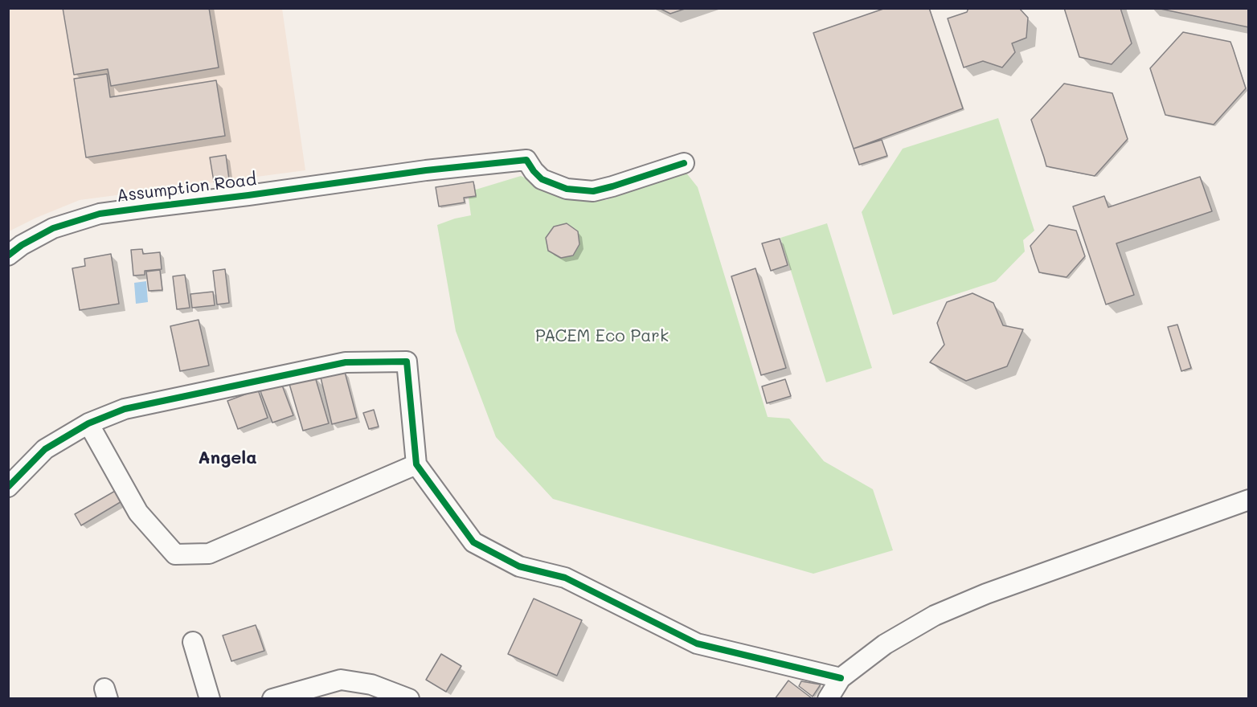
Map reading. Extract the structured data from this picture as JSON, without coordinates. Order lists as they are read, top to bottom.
{
  "streets": {
    "street": ["Assumption Road"]
  },
  "districts": ["Angela"],
  "parks": ["PACEM Eco Park"]
}
